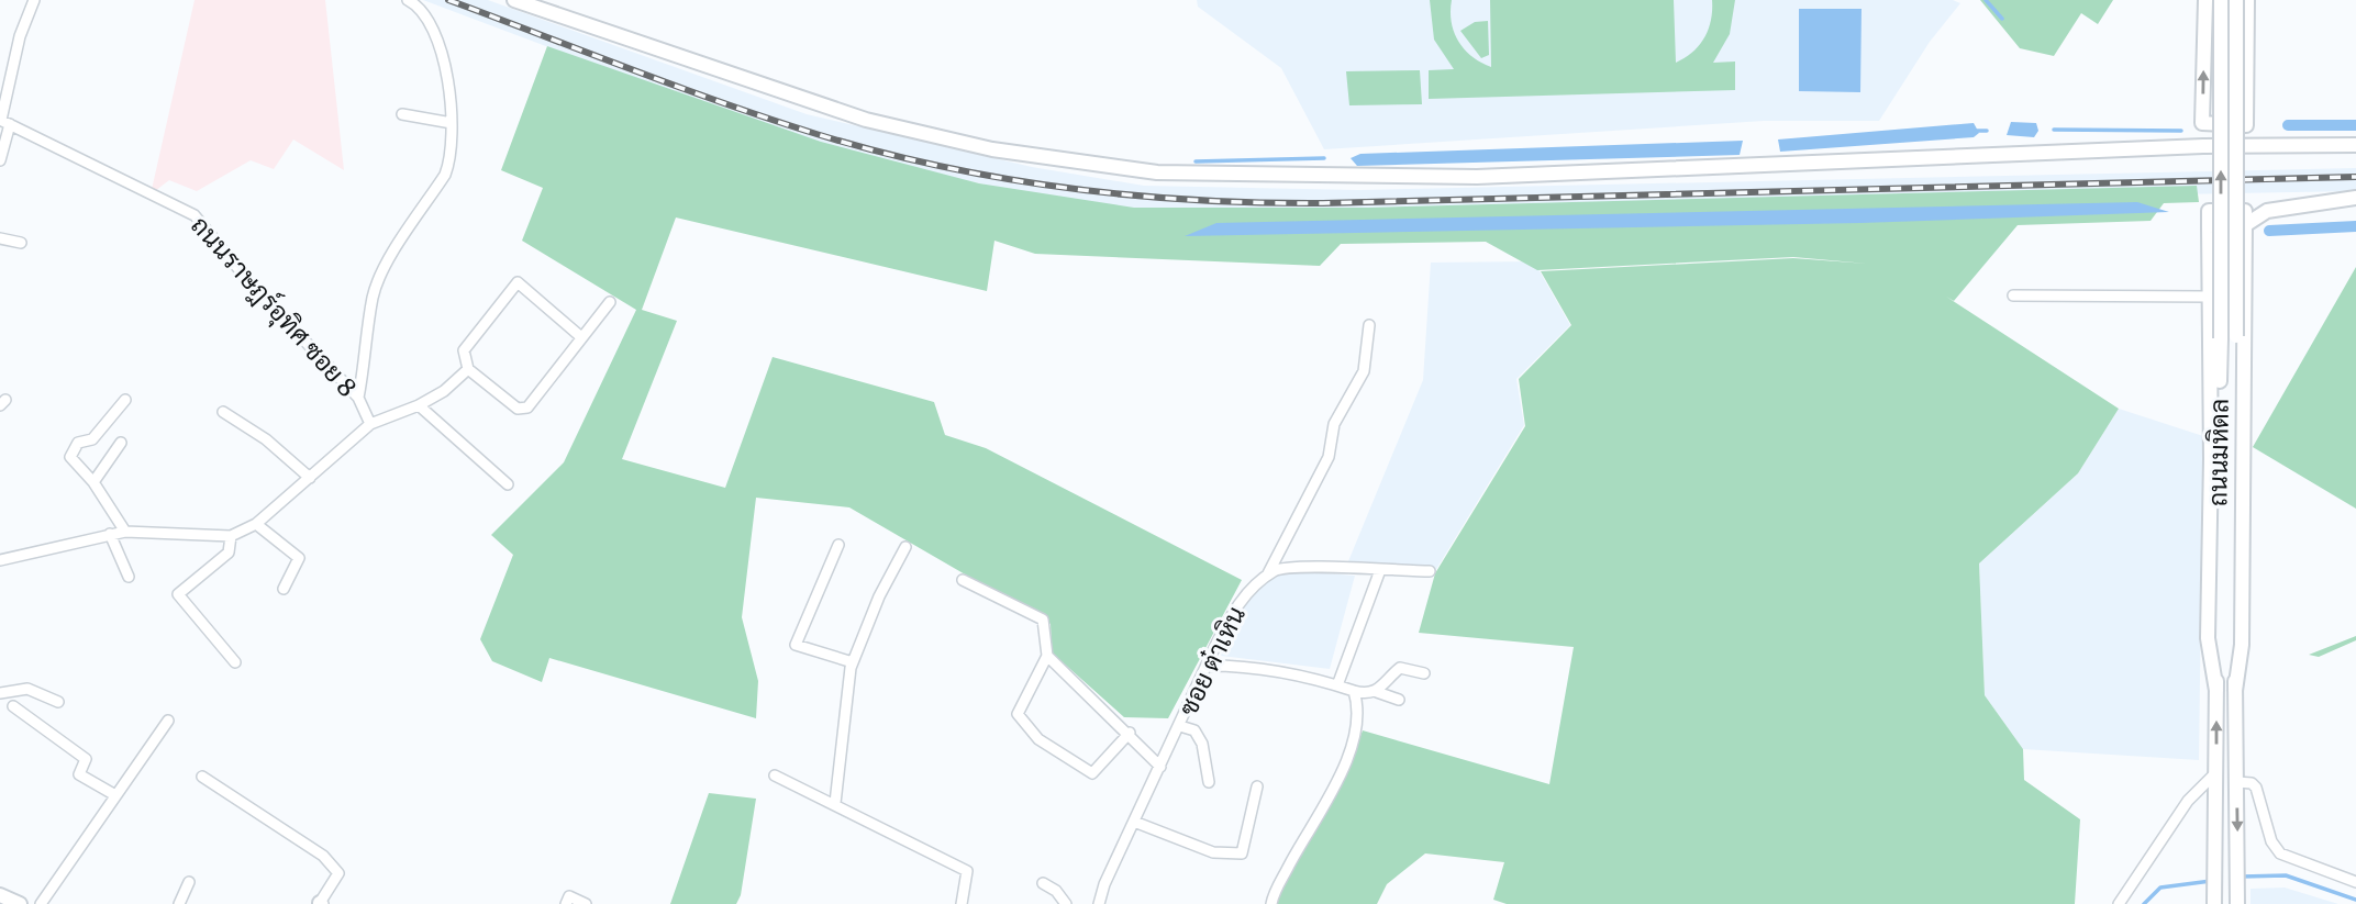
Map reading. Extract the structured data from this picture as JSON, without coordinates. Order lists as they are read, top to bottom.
{
  "streets": {
    "main road": ["ถนนมหิดล"],
    "street": ["ถนนราษฎร์อุทิศ ซอย 8", "ซอย ต๋าเหิน"]
  }
}
